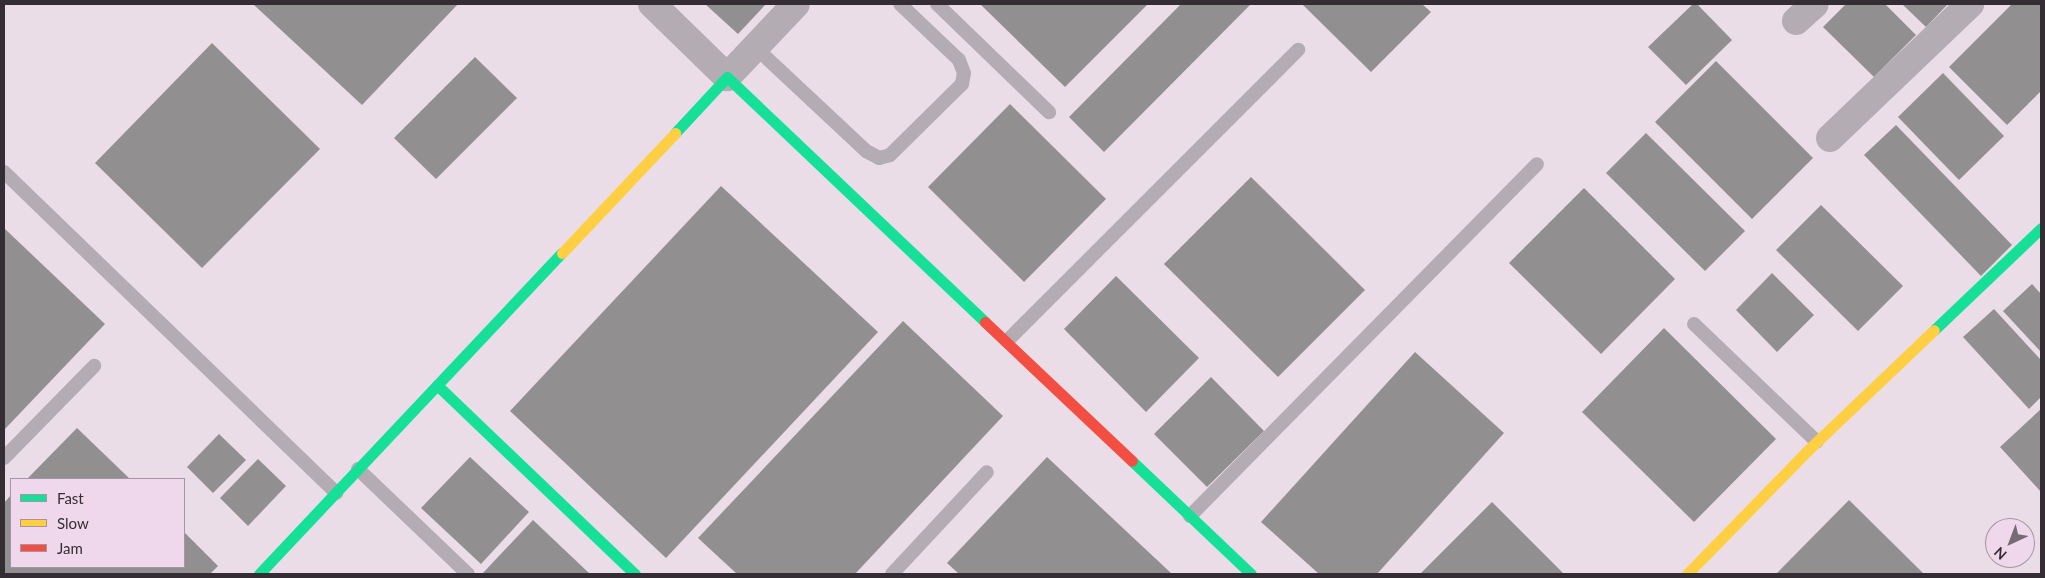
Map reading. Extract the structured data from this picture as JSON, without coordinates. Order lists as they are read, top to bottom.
{
  "legend": ["Fast", "Slow", "Jam"],
  "north": "bottom left"
}
